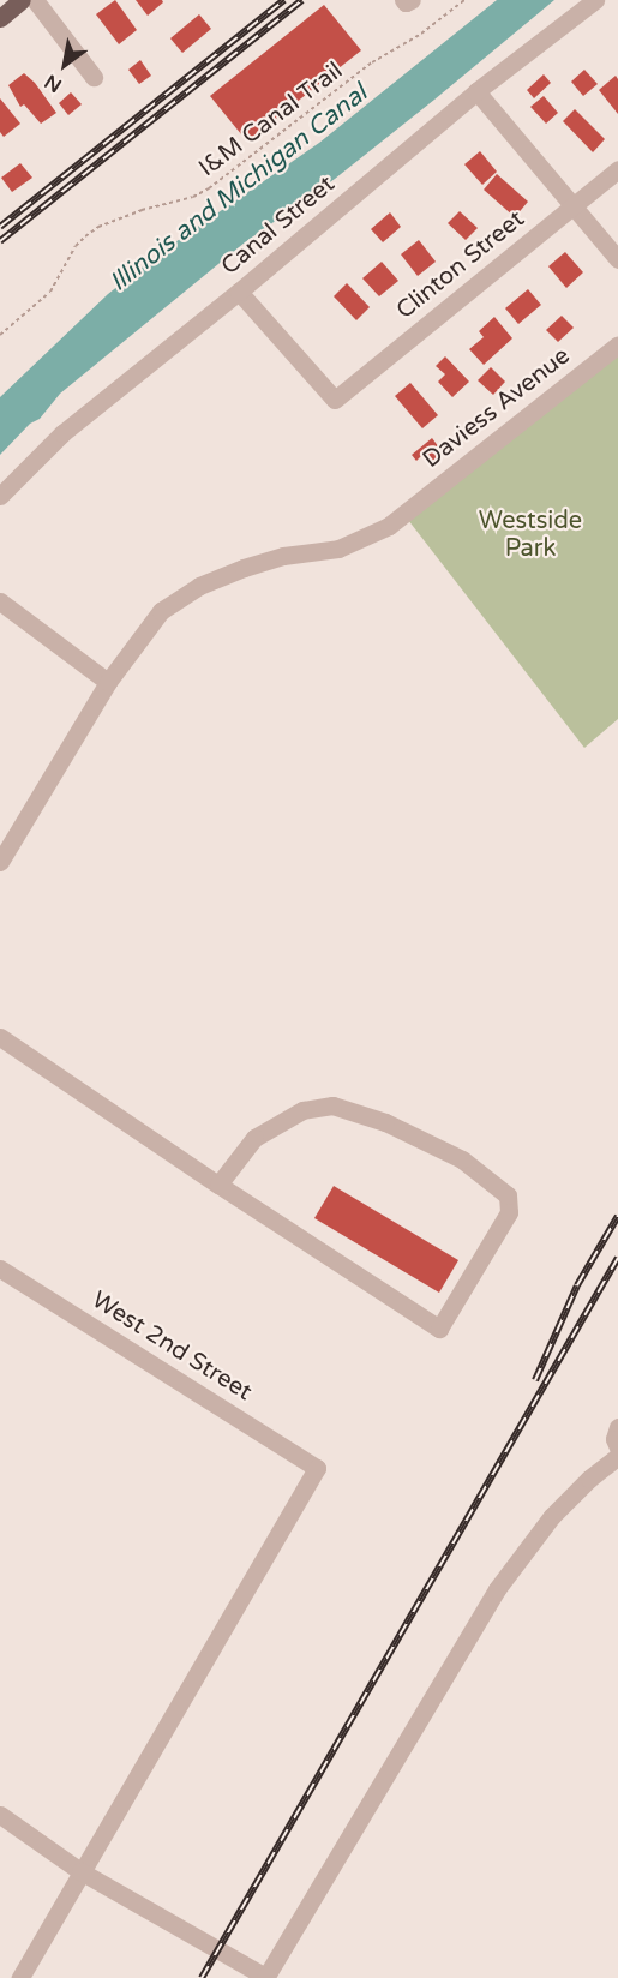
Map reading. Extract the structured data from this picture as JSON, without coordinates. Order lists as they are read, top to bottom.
{
  "streets": {
    "street": [
      "Canal Street",
      "Clinton Street",
      "Daviess Avenue",
      "West 2nd Street"
    ],
    "path": ["I&M Canal Trail"]
  },
  "crossings": [
    ["Canal Street", "Clinton Street"]
  ],
  "water": ["Illinois and Michigan Canal"],
  "parks": ["Westside Park"],
  "north": "bottom left"
}
